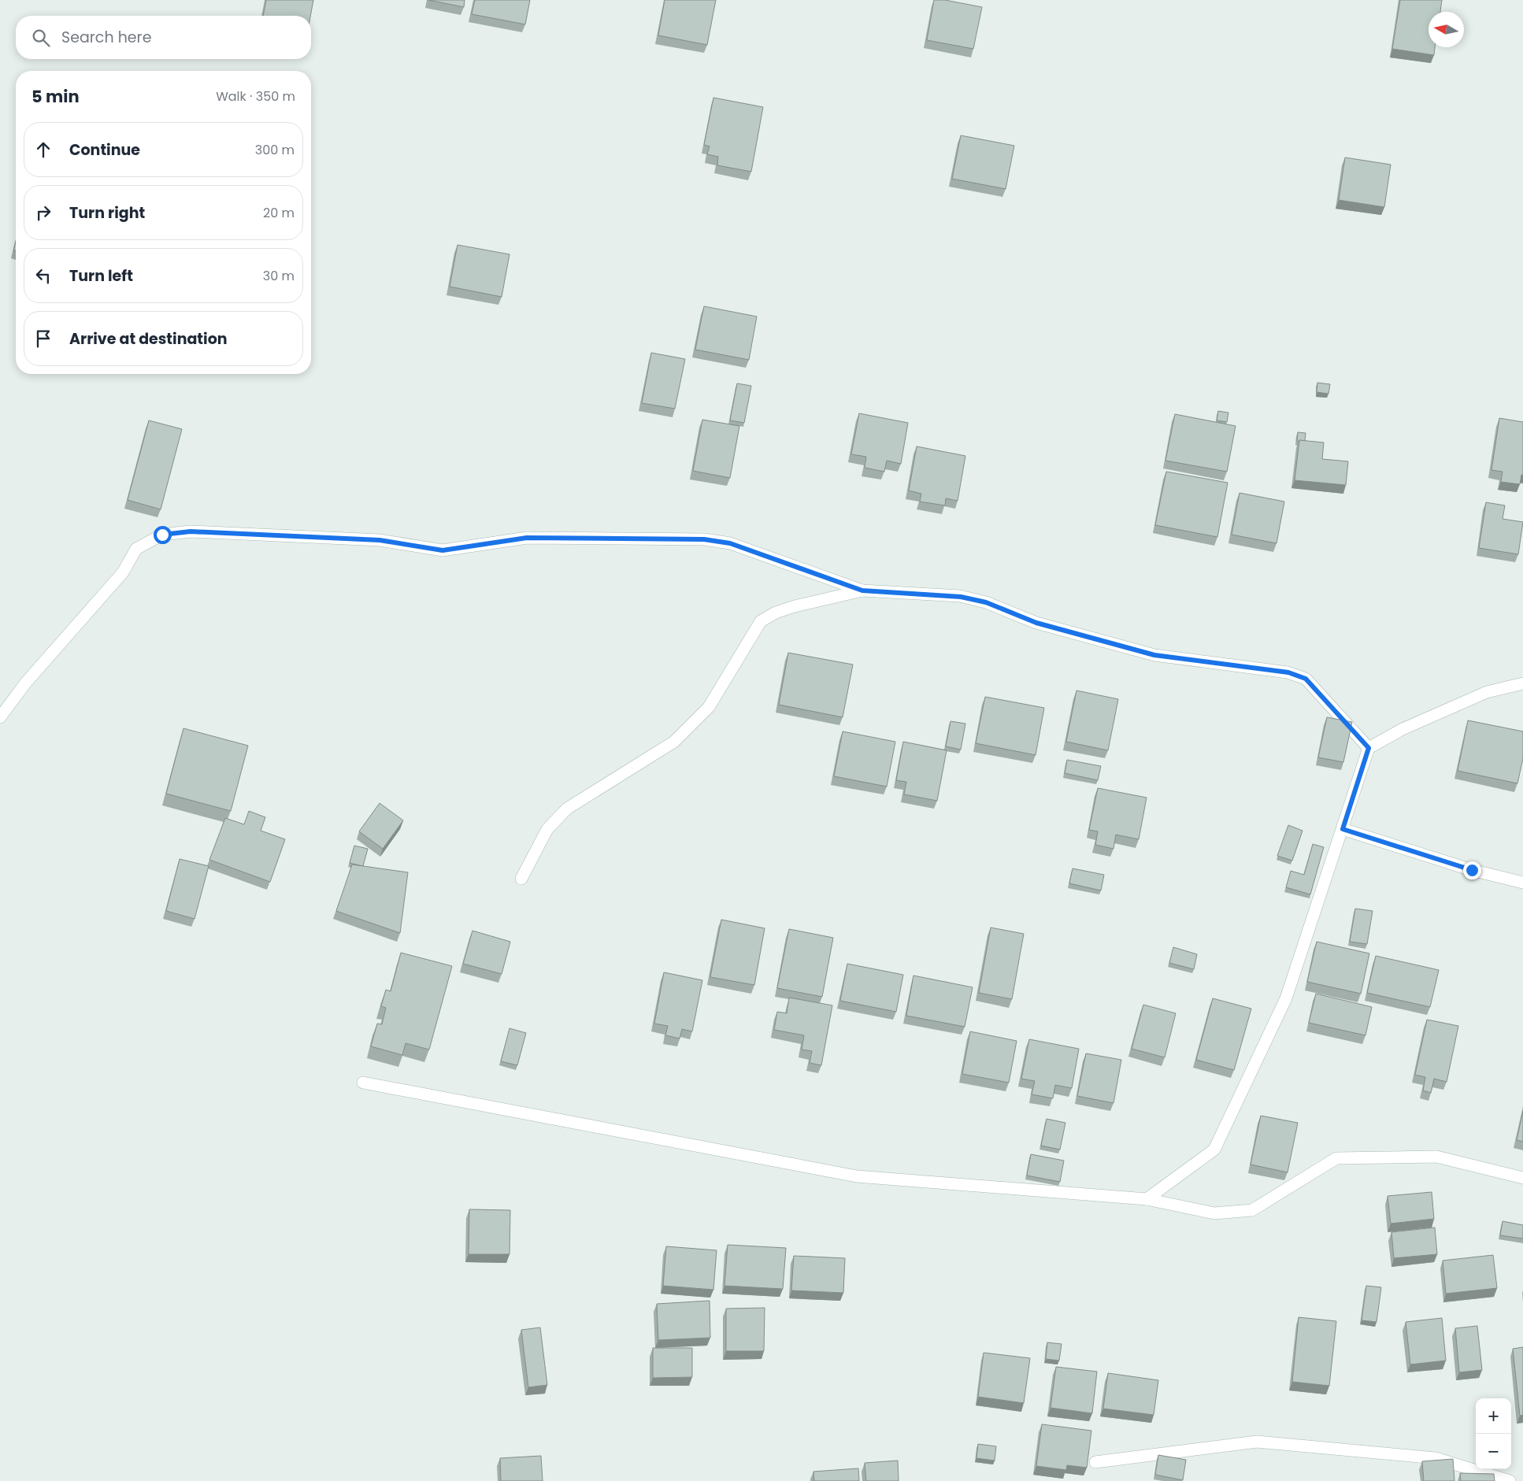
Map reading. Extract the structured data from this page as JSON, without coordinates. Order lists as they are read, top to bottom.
{
  "north": "left",
  "page": {
    "search": "Search here",
    "heading": ["5 min", "Walk · 350 m"],
    "list": [
      ["Continue", "300 m"],
      ["Turn right", "20 m"],
      ["Turn left", "30 m"],
      "Arrive at destination"
    ],
    "map_buttons": ["+", "−"]
  }
}
